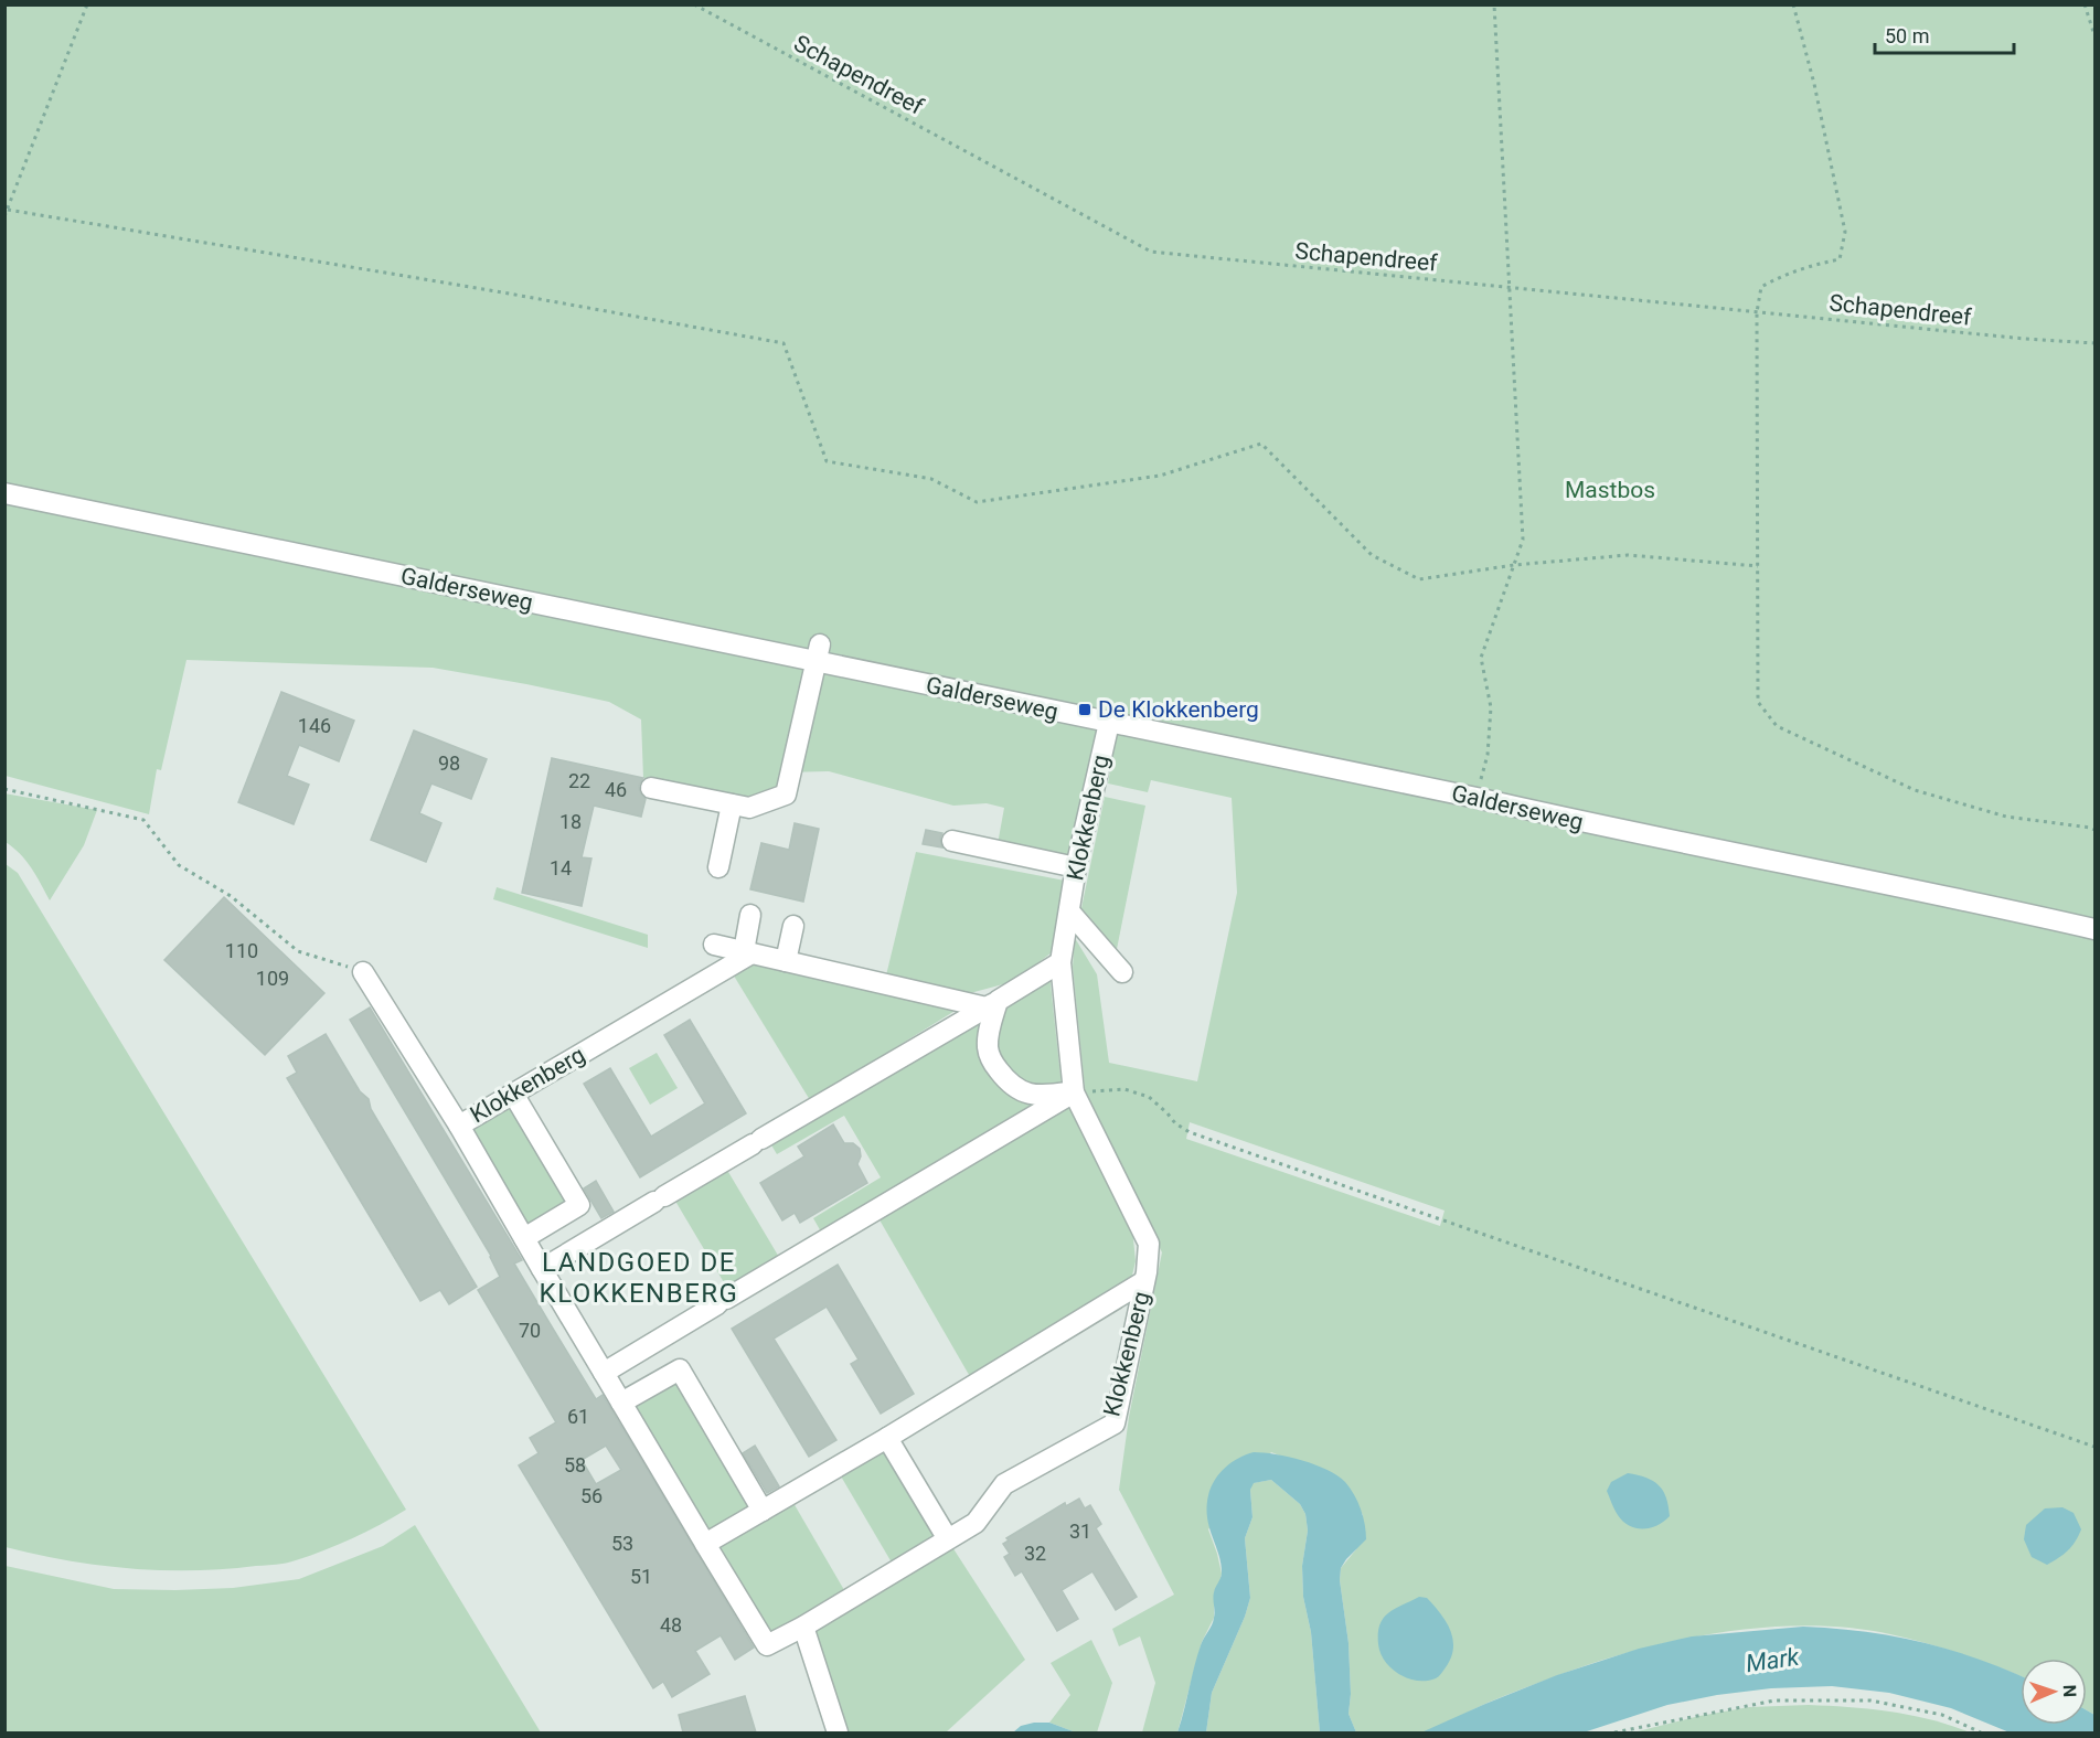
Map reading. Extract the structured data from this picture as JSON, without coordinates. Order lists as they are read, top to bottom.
{
  "streets": {
    "street": ["Galderseweg", "Klokkenberg"],
    "path": ["Schapendreef"]
  },
  "crossings": [
    ["Galderseweg", "Klokkenberg"]
  ],
  "districts": ["LANDGOED DE KLOKKENBERG"],
  "water": ["Mark"],
  "parks": ["Mastbos"],
  "places": {
    "transit": ["De Klokkenberg"]
  },
  "house_numbers": [
    "146",
    "98",
    "22",
    "46",
    "18",
    "14",
    "110",
    "109",
    "70",
    "61",
    "58",
    "56",
    "31",
    "53",
    "32",
    "51",
    "48"
  ],
  "scale_bar": "50 m",
  "north": "right"
}
